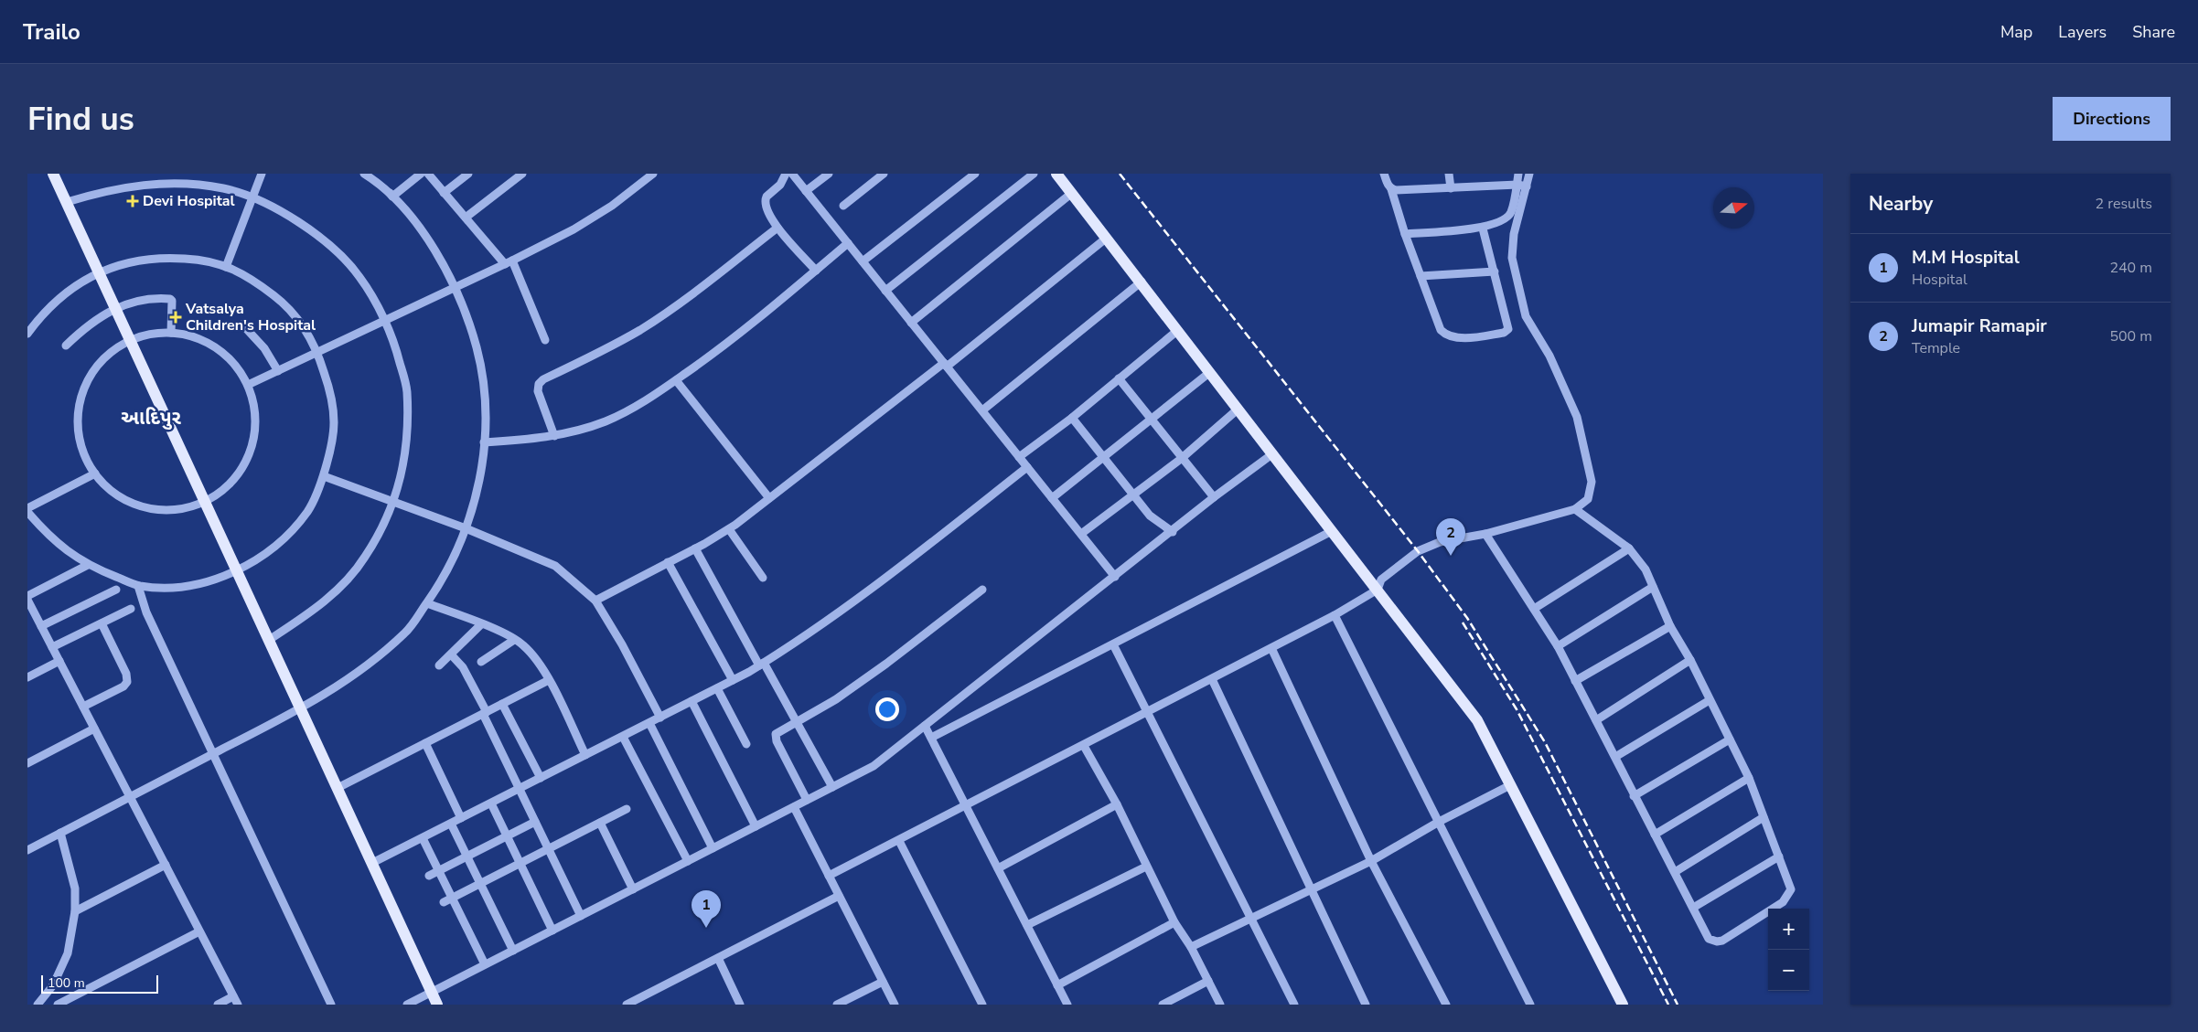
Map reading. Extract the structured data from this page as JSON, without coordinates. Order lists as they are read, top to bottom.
{
  "districts": ["આદિપુર"],
  "places": {
    "health": ["Devi Hospital", "Vatsalya Children's Hospital"]
  },
  "scale_bar": "100 m",
  "north": "right",
  "page": {
    "header": "Trailo",
    "nav": ["Map", "Layers", "Share"],
    "buttons": "Directions",
    "title": "Find us",
    "heading": ["Nearby", "2 results"],
    "list": [
      {
        "mark": "1",
        "name": "M.M Hospital",
        "note": "Hospital",
        "value": "240 m"
      },
      {
        "mark": "2",
        "name": "Jumapir Ramapir",
        "note": "Temple",
        "value": "500 m"
      }
    ],
    "pins": ["2", "1"],
    "map_buttons": ["+", "−"],
    "scale": "100 m"
  }
}
